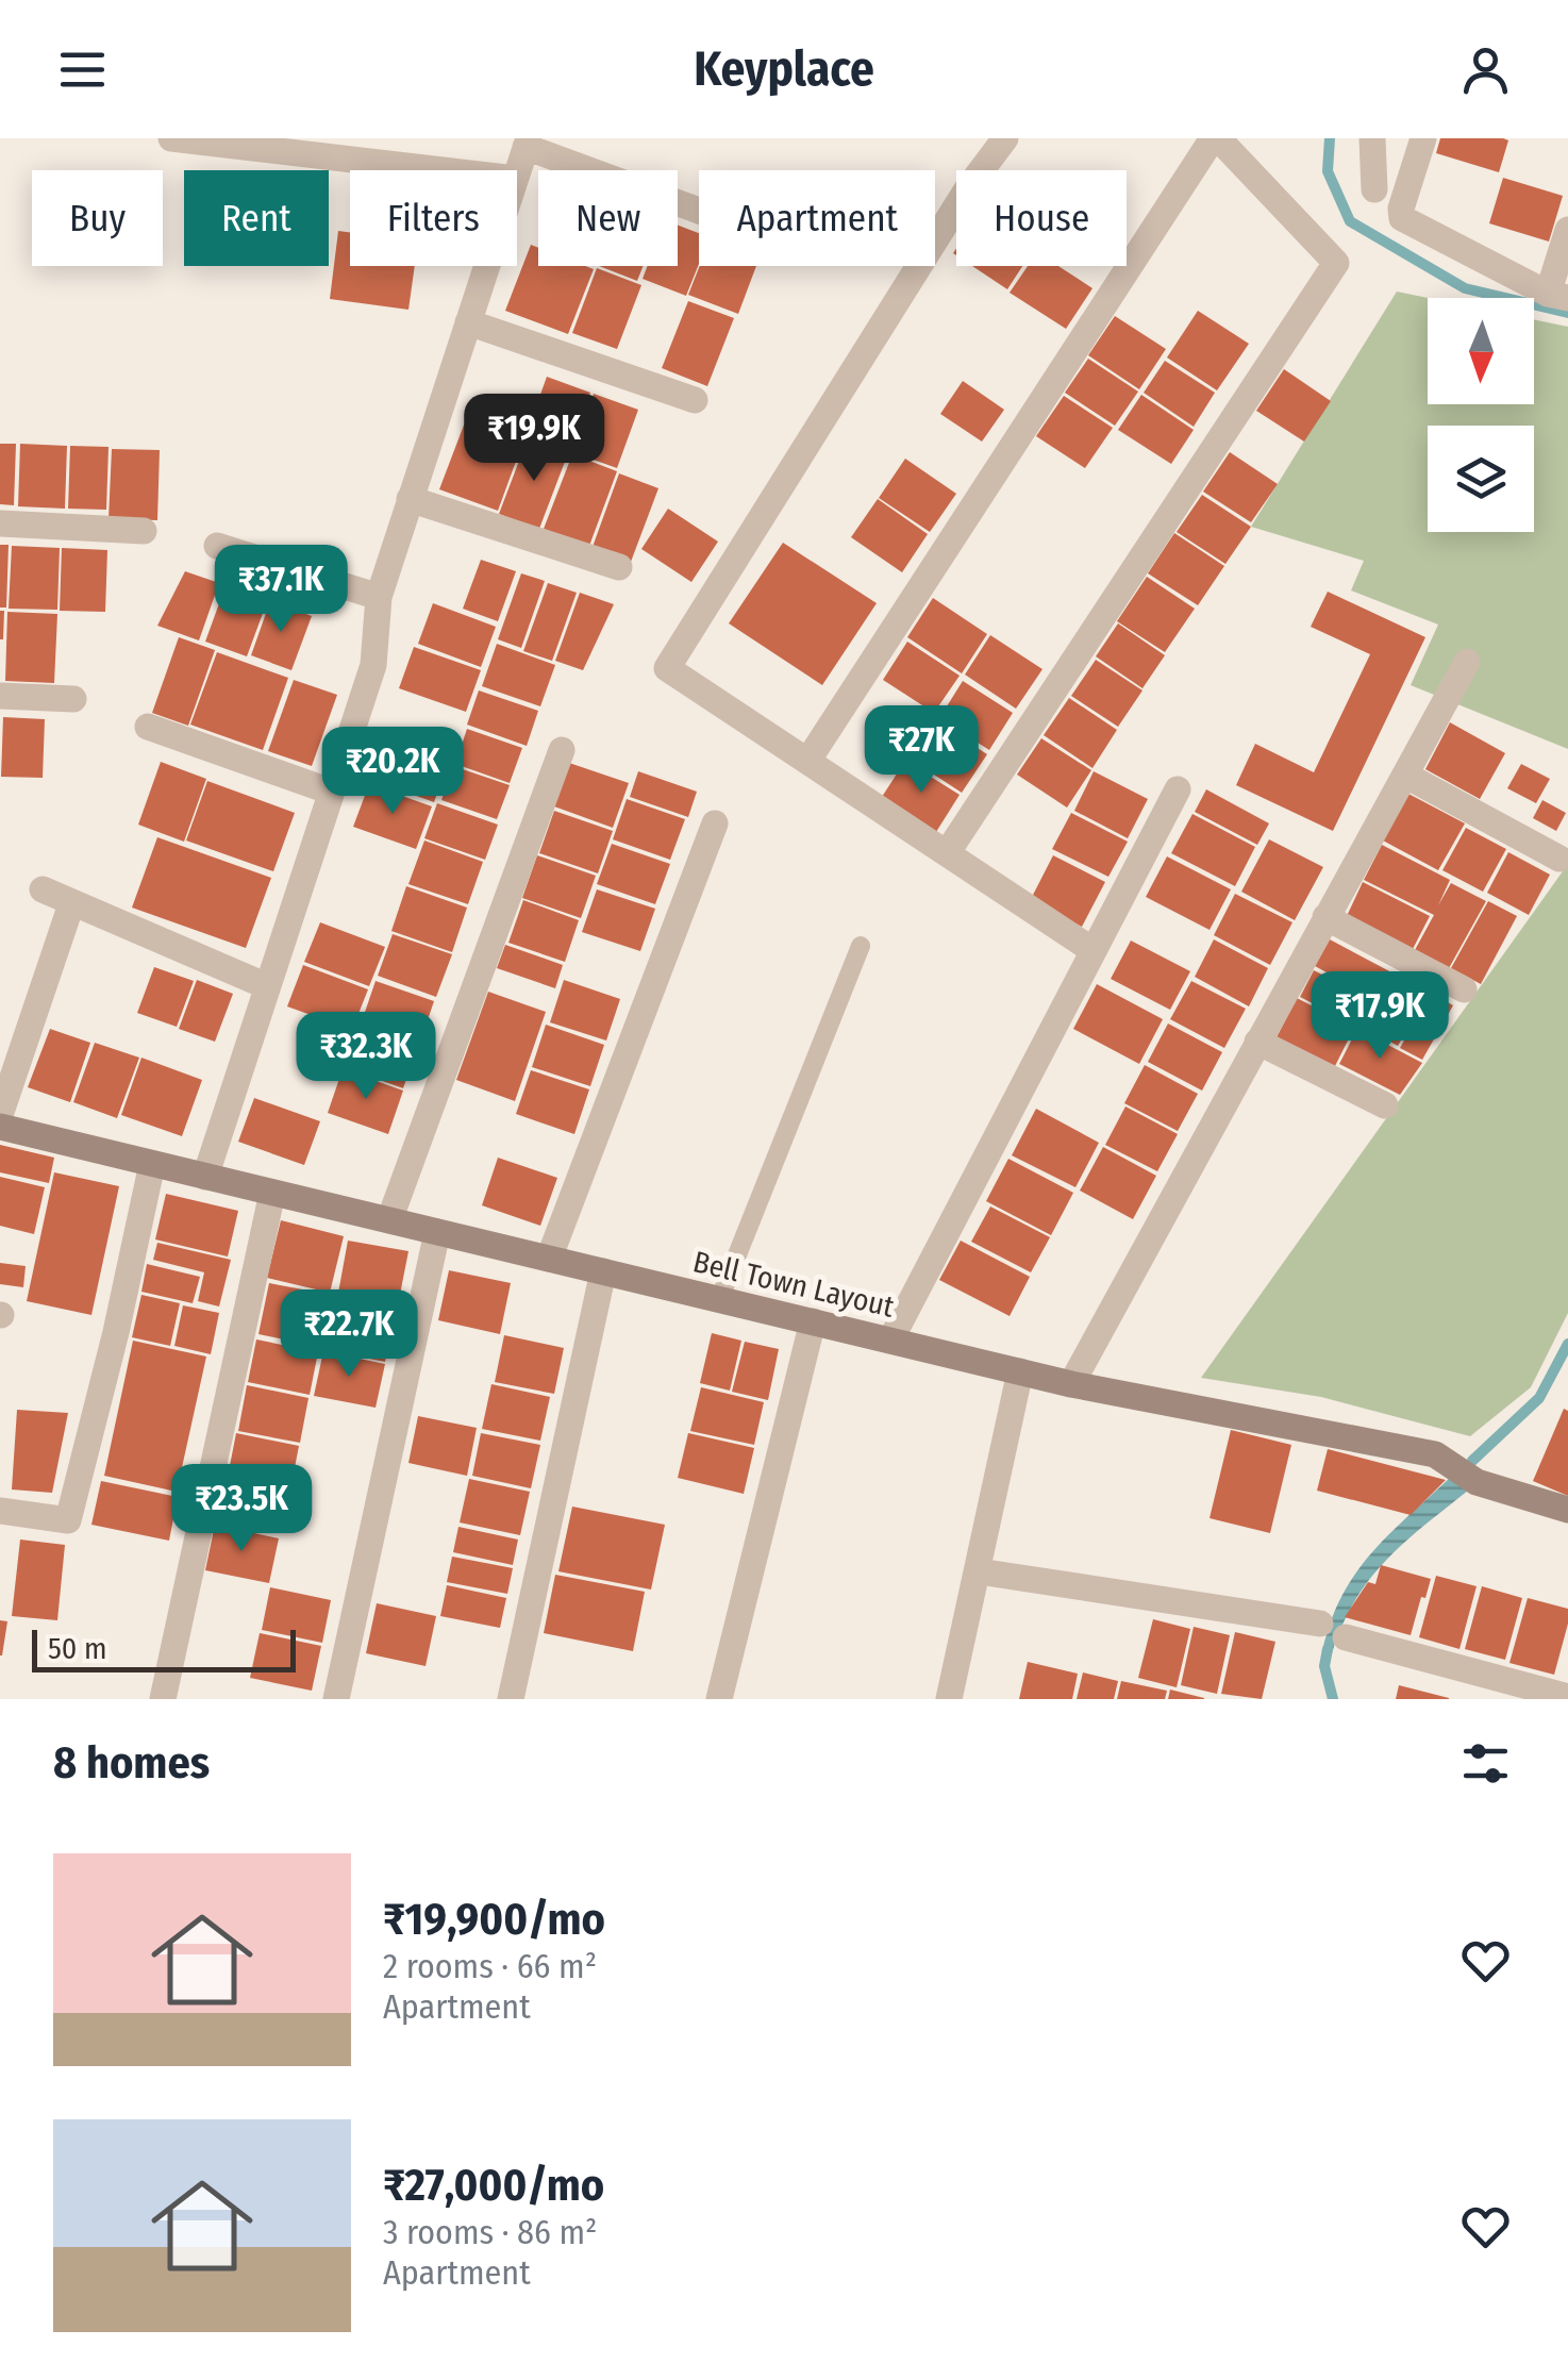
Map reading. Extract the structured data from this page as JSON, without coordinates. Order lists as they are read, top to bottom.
{
  "streets": {
    "street": ["Bell Town Layout"]
  },
  "scale_bar": "50 m",
  "north": "bottom",
  "page": {
    "header": "Keyplace",
    "chip": [
      "Buy",
      "Rent",
      "Filters",
      "New",
      "Apartment",
      "House"
    ],
    "price": [
      "₹19.9K",
      "₹37.1K",
      "₹27K",
      "₹20.2K",
      "₹17.9K",
      "₹32.3K",
      "₹22.7K",
      "₹23.5K"
    ],
    "scale": "50 m",
    "heading": "8 homes",
    "list": [
      {
        "name": "₹19,900/mo",
        "note": "2 rooms · 66 m² · Apartment"
      },
      {
        "name": "₹27,000/mo",
        "note": "3 rooms · 86 m² · Apartment"
      }
    ]
  }
}
